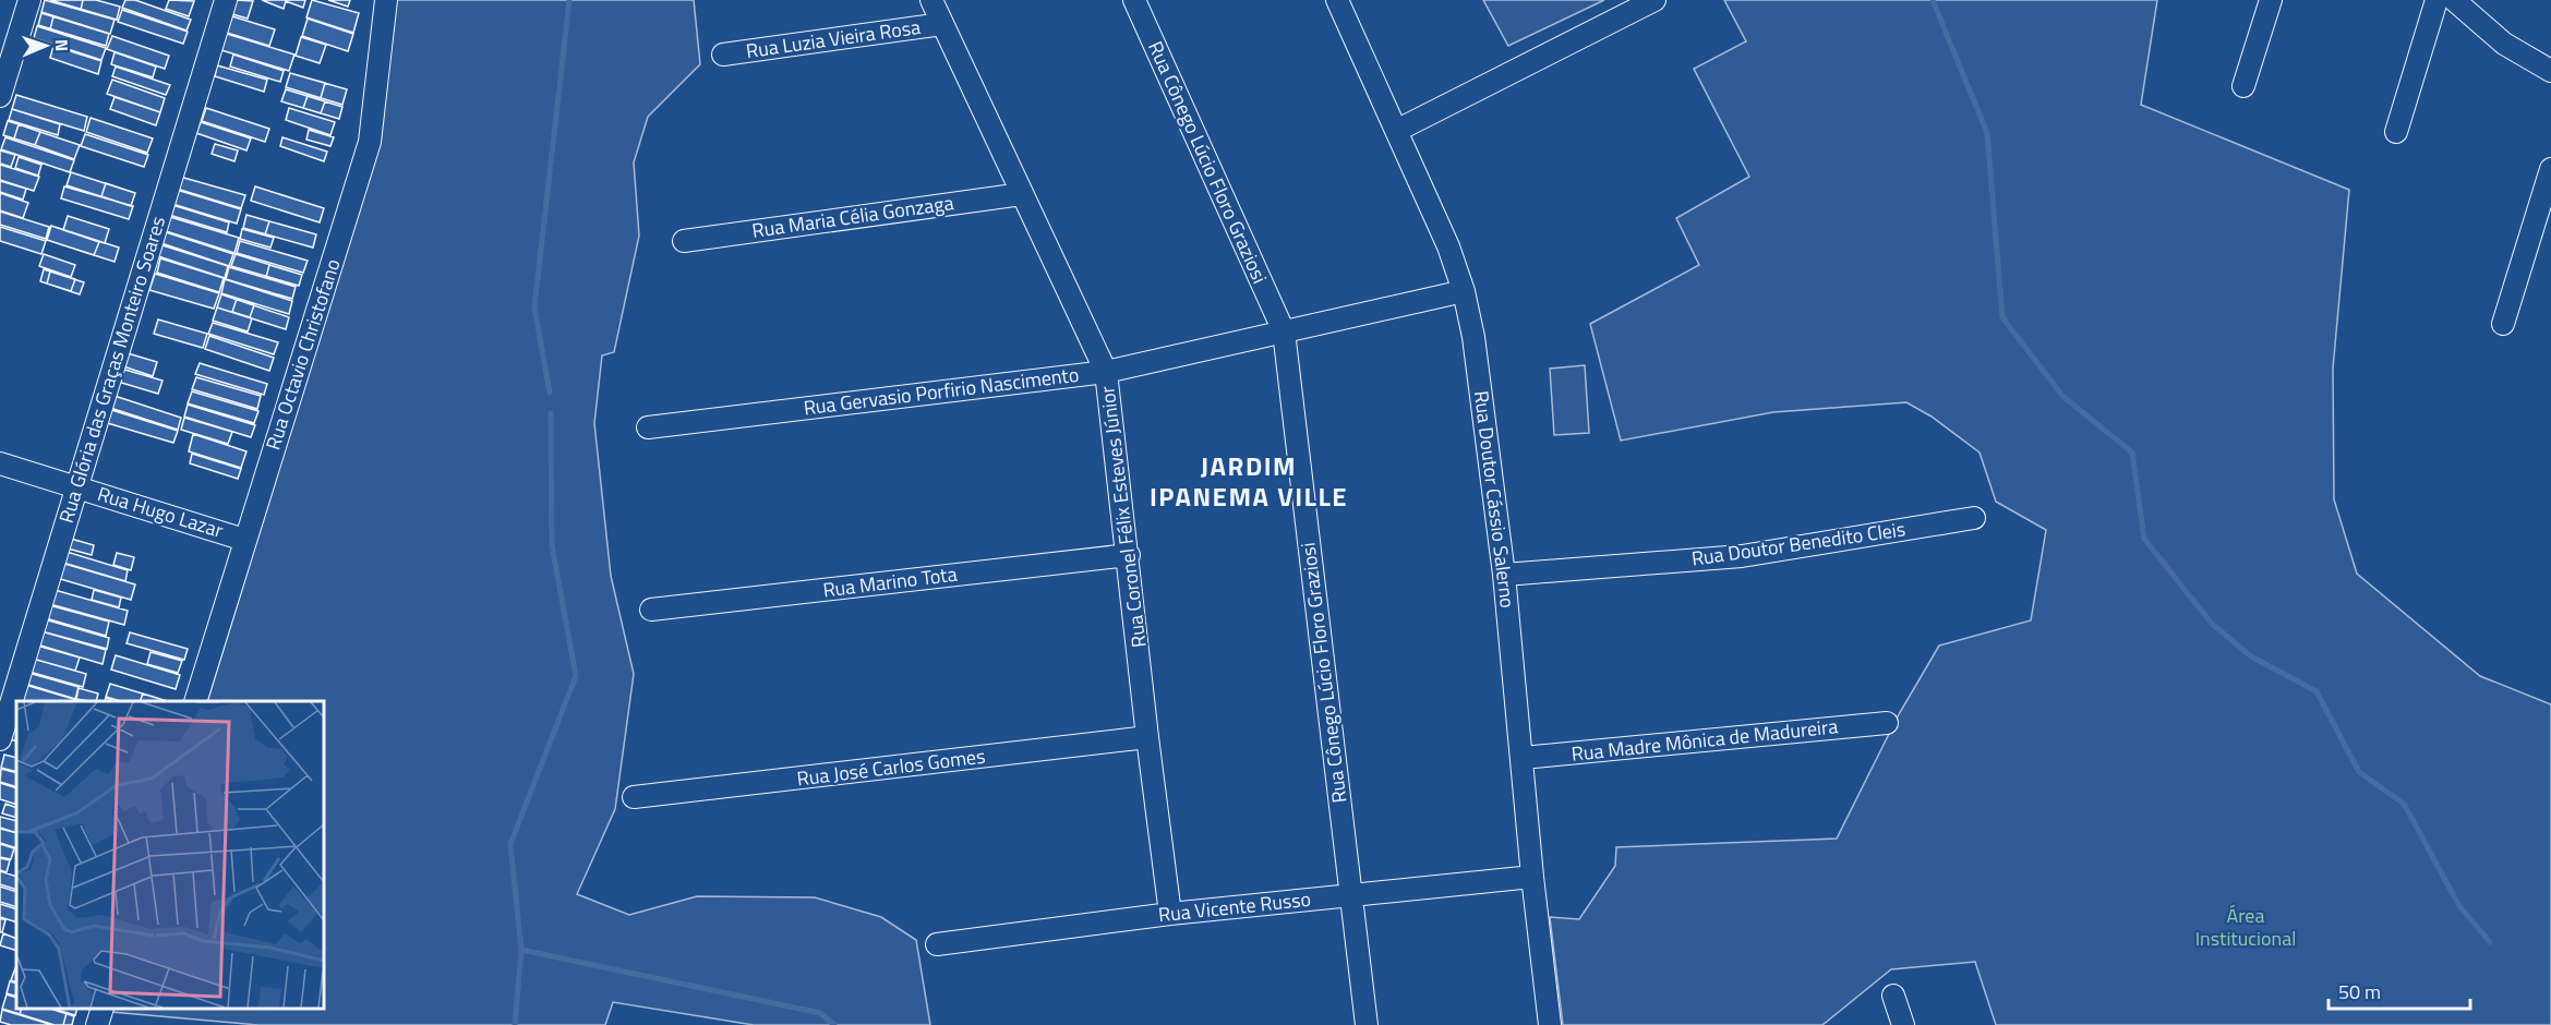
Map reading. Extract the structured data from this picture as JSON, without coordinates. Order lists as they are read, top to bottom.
{
  "streets": {
    "street": [
      "Rua Luzia Vieira Rosa",
      "Rua Cônego Lúcio Floro Graziosi",
      "Rua Maria Célia Gonzaga",
      "Rua Octavio Christofano",
      "Rua Glória das Graças Monteiro Soares",
      "Rua Gervasio Porfirio Nascimento",
      "Rua Doutor Cássio Salerno",
      "Rua Hugo Lazar",
      "Rua Coronel Félix Esteves Júnior",
      "Rua Doutor Benedito Cleis",
      "Rua Marino Tota",
      "Rua Madre Mônica de Madureira",
      "Rua José Carlos Gomes",
      "Rua Vicente Russo"
    ]
  },
  "crossings": [
    ["Rua Luzia Vieira Rosa", "Rua Coronel Félix Esteves Júnior"],
    ["Rua Cônego Lúcio Floro Graziosi", "Rua Gervasio Porfirio Nascimento"],
    ["Rua Cônego Lúcio Floro Graziosi", "Rua Vicente Russo"],
    ["Rua Maria Célia Gonzaga", "Rua Coronel Félix Esteves Júnior"],
    ["Rua Octavio Christofano", "Rua Hugo Lazar"],
    ["Rua Glória das Graças Monteiro Soares", "Rua Hugo Lazar"],
    ["Rua Gervasio Porfirio Nascimento", "Rua Doutor Cássio Salerno"],
    ["Rua Gervasio Porfirio Nascimento", "Rua Coronel Félix Esteves Júnior"],
    ["Rua Doutor Cássio Salerno", "Rua Doutor Benedito Cleis"],
    ["Rua Doutor Cássio Salerno", "Rua Madre Mônica de Madureira"],
    ["Rua Doutor Cássio Salerno", "Rua Vicente Russo"],
    ["Rua Coronel Félix Esteves Júnior", "Rua Marino Tota"],
    ["Rua Coronel Félix Esteves Júnior", "Rua José Carlos Gomes"],
    ["Rua Coronel Félix Esteves Júnior", "Rua Vicente Russo"]
  ],
  "districts": ["JARDIM IPANEMA VILLE"],
  "parks": ["Área Institucional"],
  "scale_bar": "50 m",
  "north": "right"
}
